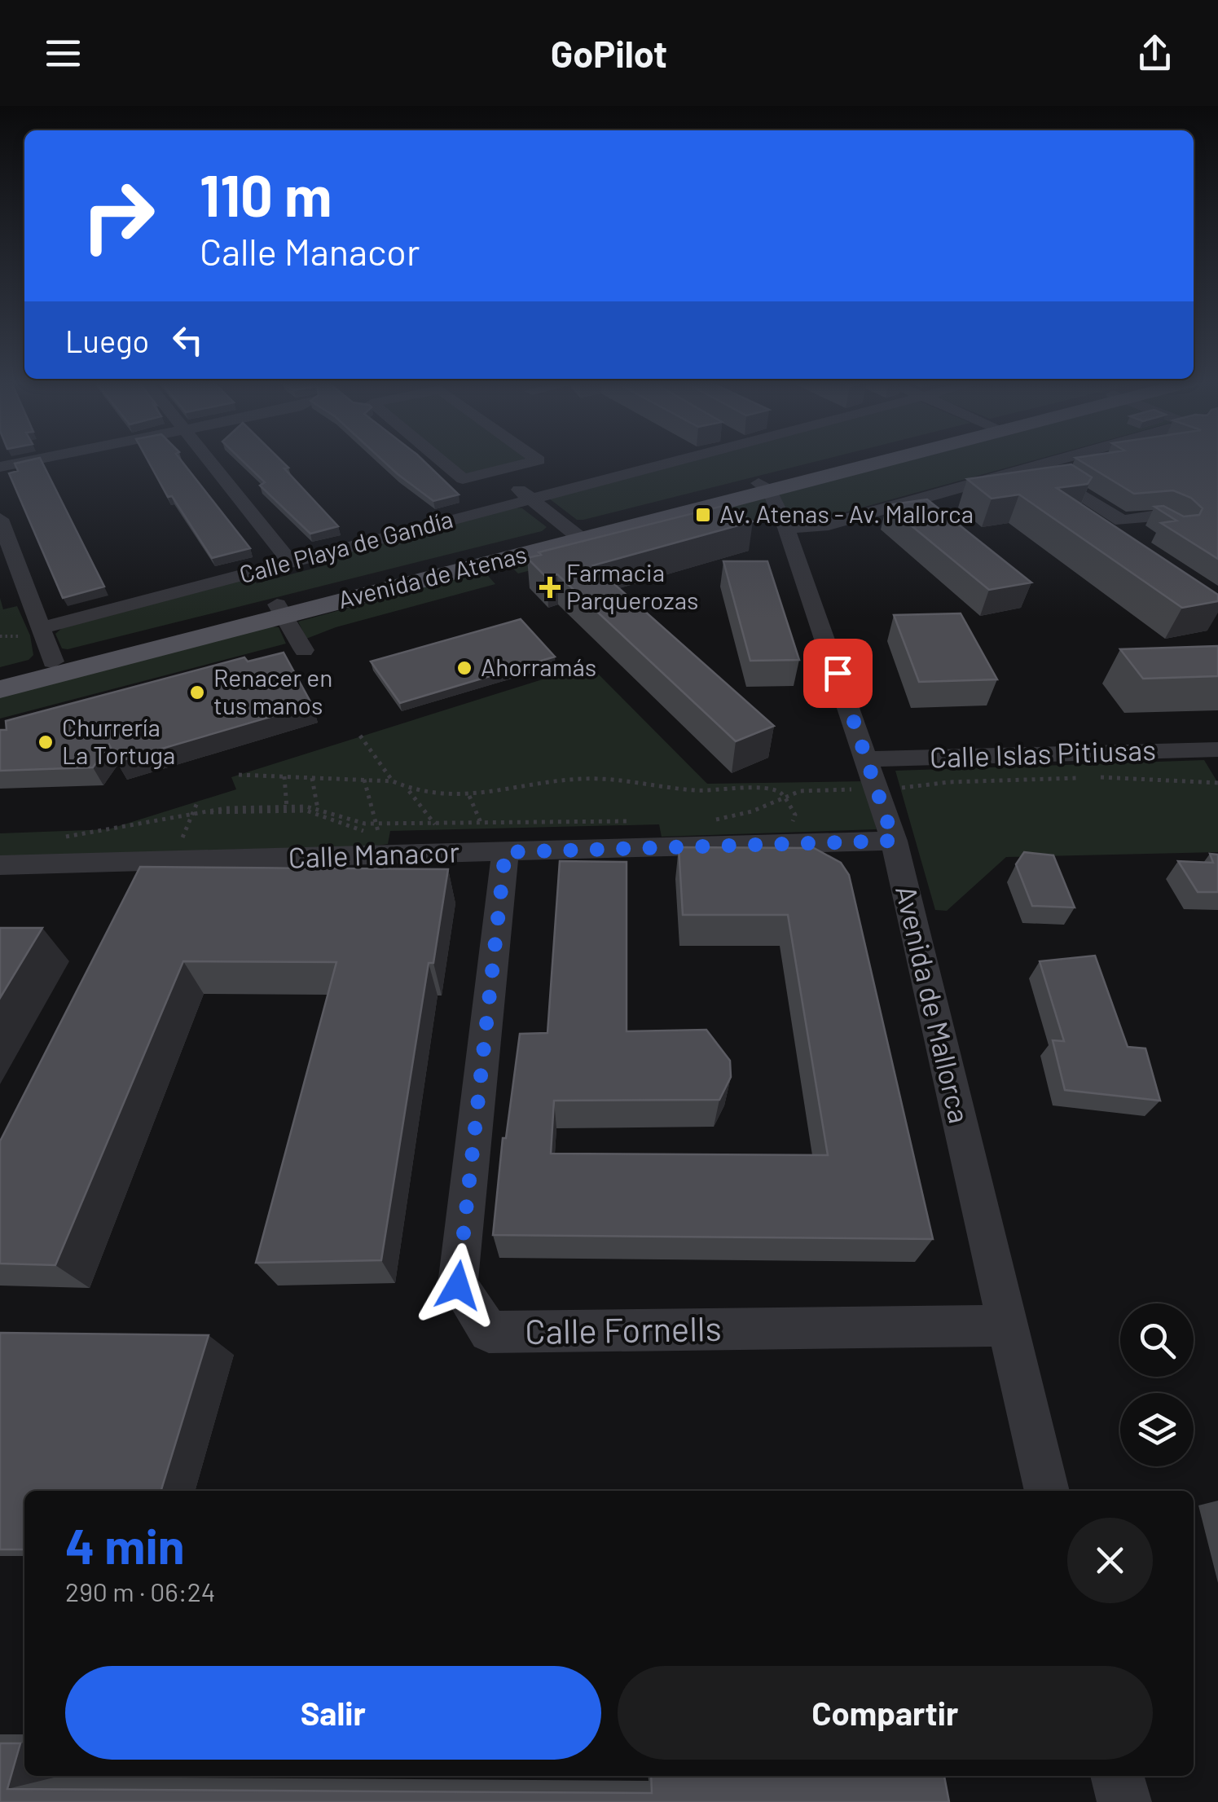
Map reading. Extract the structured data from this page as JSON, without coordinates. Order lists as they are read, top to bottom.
{
  "streets": {
    "main road": ["Avenida de Atenas"],
    "street": [
      "Calle Playa de Gandía",
      "Calle Islas Pitiusas",
      "Calle Manacor",
      "Avenida de Mallorca",
      "Calle Fornells"
    ]
  },
  "crossings": [
    ["Avenida de Atenas", "Avenida de Mallorca"],
    ["Calle Islas Pitiusas", "Avenida de Mallorca"],
    ["Calle Manacor", "Avenida de Mallorca"],
    ["Calle Manacor", "Calle Fornells"],
    ["Avenida de Mallorca", "Calle Fornells"]
  ],
  "places": {
    "transit": ["Av. Atenas - Av. Mallorca"],
    "health": ["Farmacia Parquerozas"],
    "other": ["Ahorramás", "Renacer en tus manos", "Churrería La Tortuga"]
  },
  "page": {
    "header": "GoPilot",
    "turn": ["110 m", "Calle Manacor"],
    "then": "Luego",
    "heading": ["4 min", "290 m · 06:24"],
    "buttons": ["Salir", "Compartir"]
  }
}
